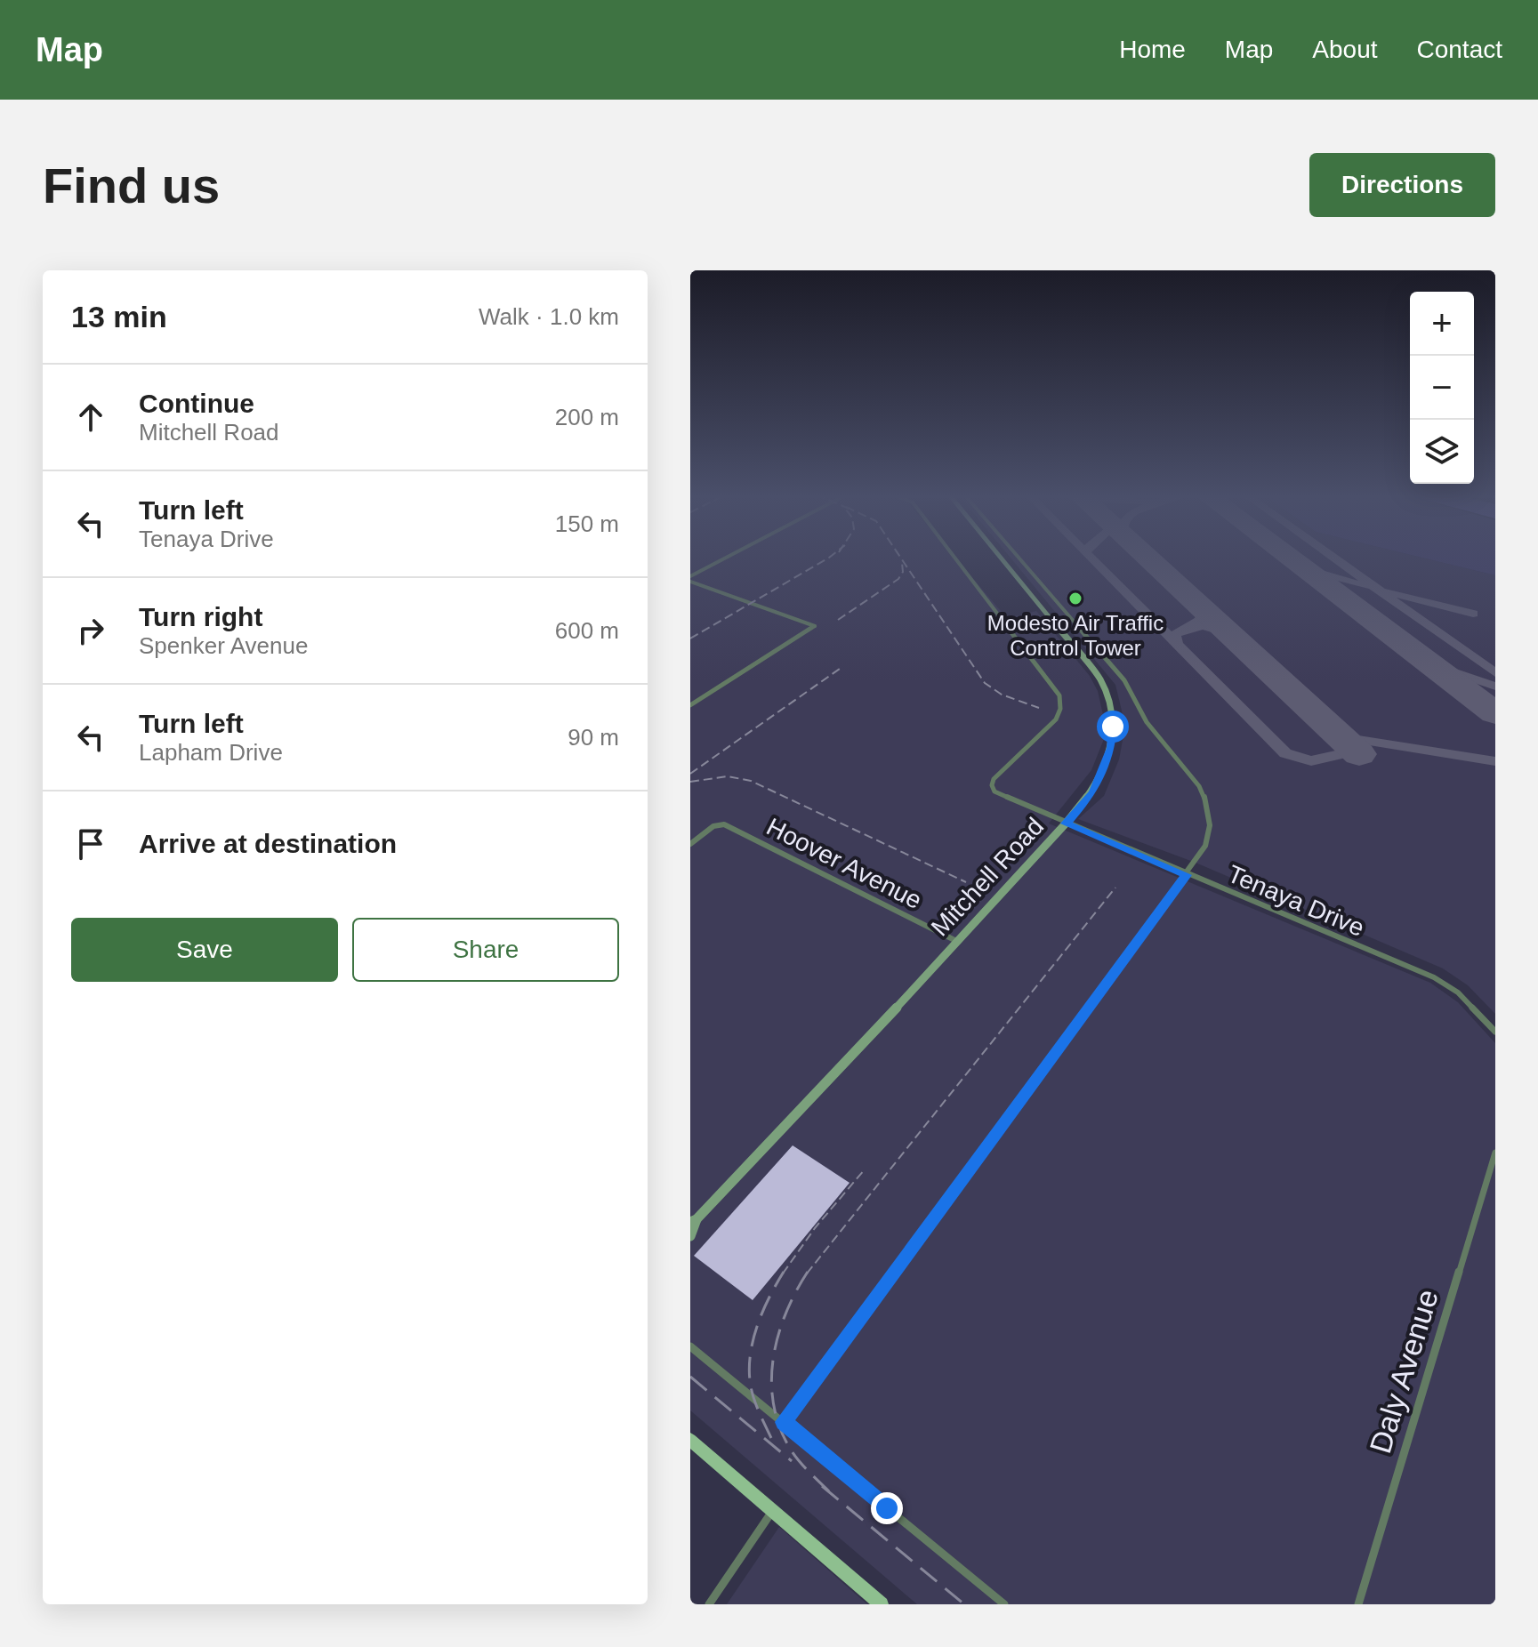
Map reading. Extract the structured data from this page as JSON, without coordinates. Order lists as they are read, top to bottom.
{
  "streets": {
    "main road": ["Mitchell Road"],
    "street": ["Hoover Avenue", "Tenaya Drive", "Daly Avenue"]
  },
  "crossings": [
    ["Hoover Avenue", "Mitchell Road"],
    ["Mitchell Road", "Tenaya Drive"]
  ],
  "places": ["Modesto Air Traffic Control Tower"],
  "page": {
    "header": "Map",
    "nav": [
      "Home",
      "Map",
      "About",
      "Contact"
    ],
    "buttons": [
      "Directions",
      ["Save", "Share"]
    ],
    "title": "Find us",
    "heading": ["13 min", "Walk · 1.0 km"],
    "map_buttons": ["+", "−"],
    "list": [
      ["Continue", "Mitchell Road", "200 m"],
      ["Turn left", "Tenaya Drive", "150 m"],
      ["Turn right", "Spenker Avenue", "600 m"],
      ["Turn left", "Lapham Drive", "90 m"],
      "Arrive at destination"
    ]
  }
}
